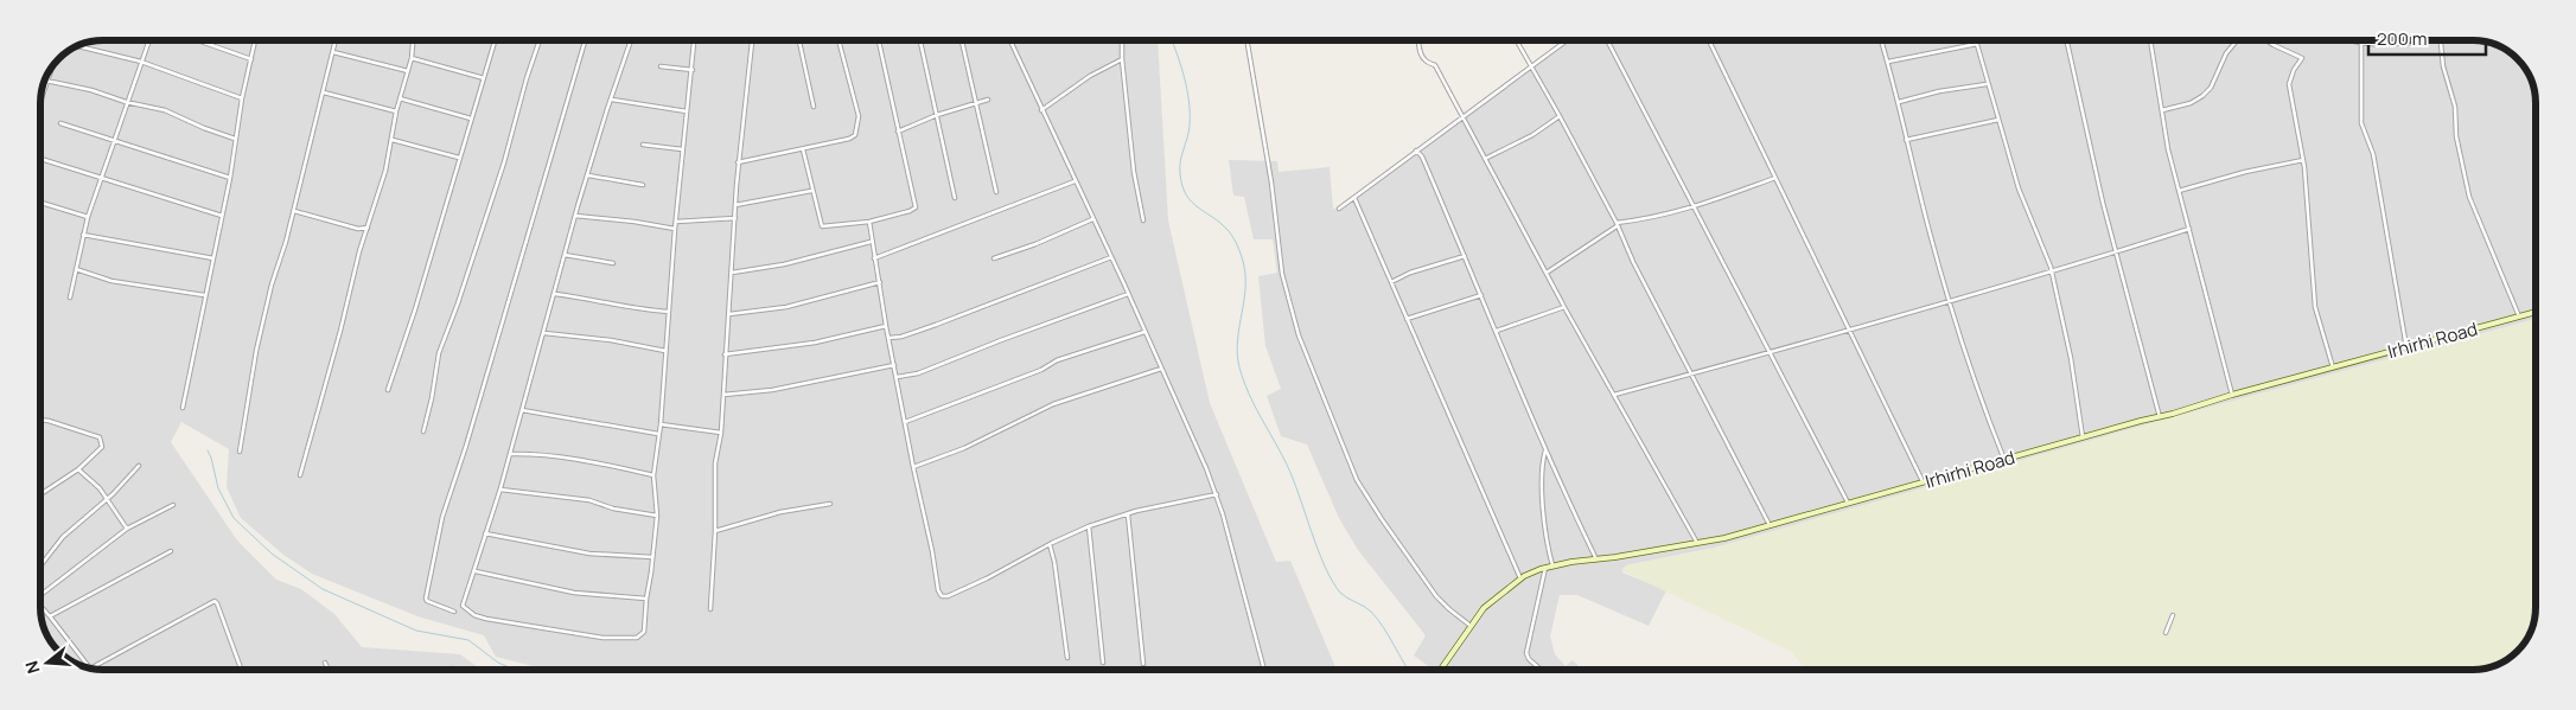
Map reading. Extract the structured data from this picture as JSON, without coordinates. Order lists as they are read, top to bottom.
{
  "streets": {
    "street": ["Irhirhi Road"]
  },
  "scale_bar": "200 m",
  "north": "left"
}
